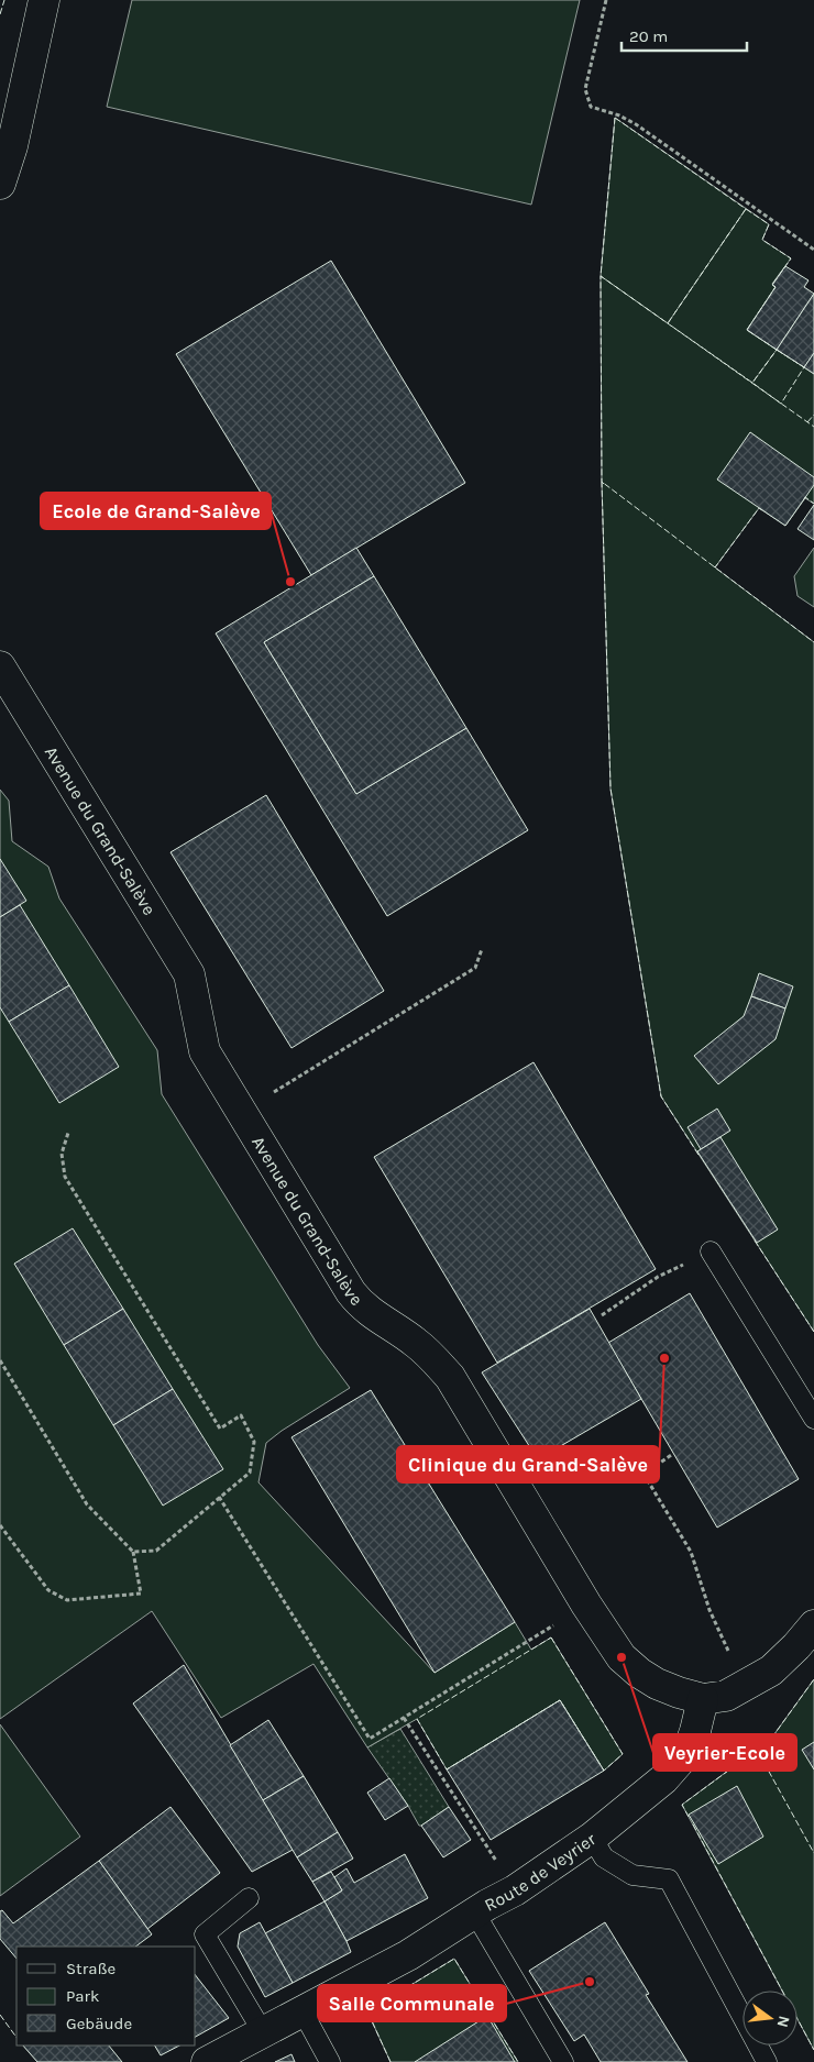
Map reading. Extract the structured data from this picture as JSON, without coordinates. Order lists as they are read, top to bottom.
{
  "streets": {
    "street": ["Avenue du Grand-Salève", "Route de Veyrier"]
  },
  "crossings": [
    ["Avenue du Grand-Salève", "Route de Veyrier"]
  ],
  "places": [
    "Ecole de Grand-Salève",
    "Clinique du Grand-Salève",
    "Veyrier-Ecole",
    "Salle Communale"
  ],
  "legend": ["Straße", "Park", "Gebäude"],
  "scale_bar": "20 m",
  "north": "right"
}
